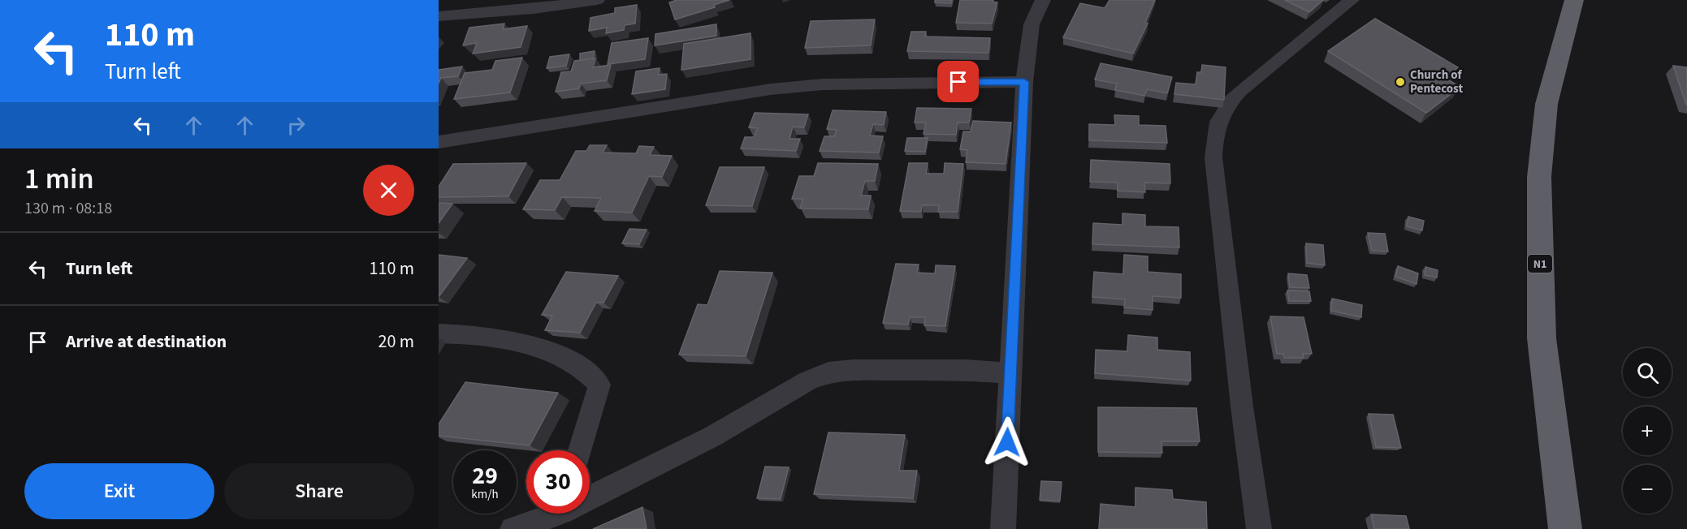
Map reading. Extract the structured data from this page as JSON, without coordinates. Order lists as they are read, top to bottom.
{
  "streets": {
    "highway": ["N1"]
  },
  "places": ["Church of Pentecost"],
  "page": {
    "turn": ["110 m", "Turn left"],
    "heading": ["1 min", "130 m · 08:18"],
    "list": [
      {
        "name": "Turn left",
        "value": "110 m"
      },
      {
        "name": "Arrive at destination",
        "value": "20 m"
      }
    ],
    "map_buttons": ["+", "−"],
    "speed": "29 km/h",
    "limit": "30",
    "buttons": ["Exit", "Share"]
  }
}
